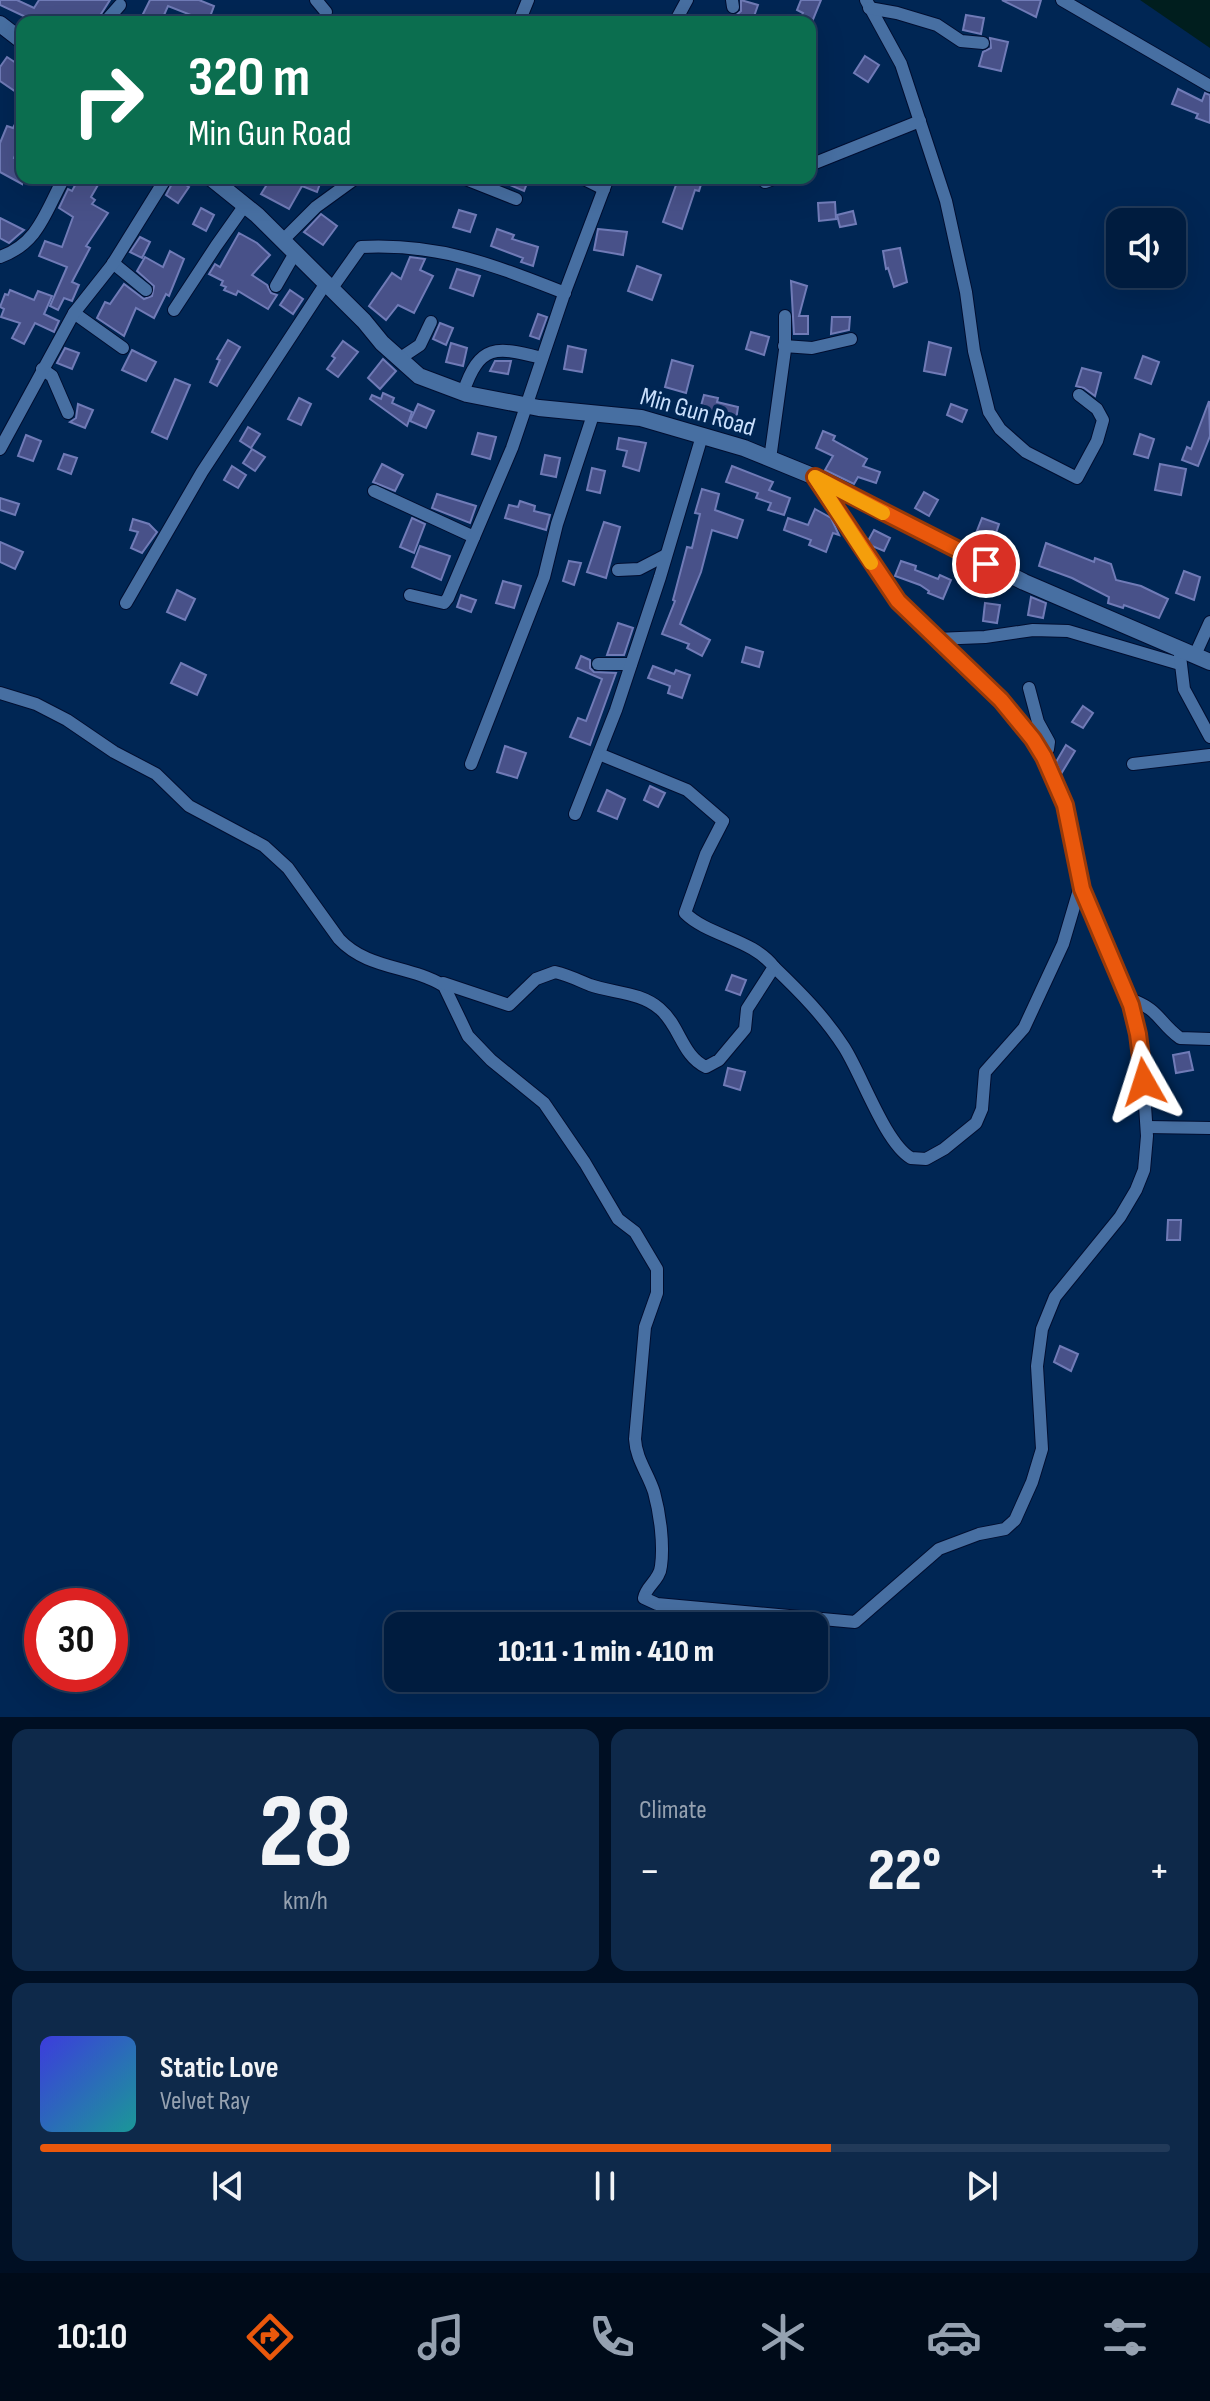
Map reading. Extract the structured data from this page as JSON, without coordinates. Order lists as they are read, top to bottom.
{
  "streets": {
    "street": ["Min Gun Road"]
  },
  "page": {
    "turn": ["320 m", "Min Gun Road"],
    "limit": "30",
    "trip": "10:11 · 1 min · 410 m",
    "tile": [
      ["28", "km/h"],
      "Climate"
    ],
    "heat": ["−", "22°", "+"],
    "song": ["Static Love", "Velvet Ray"],
    "tabs": "10:10"
  }
}
